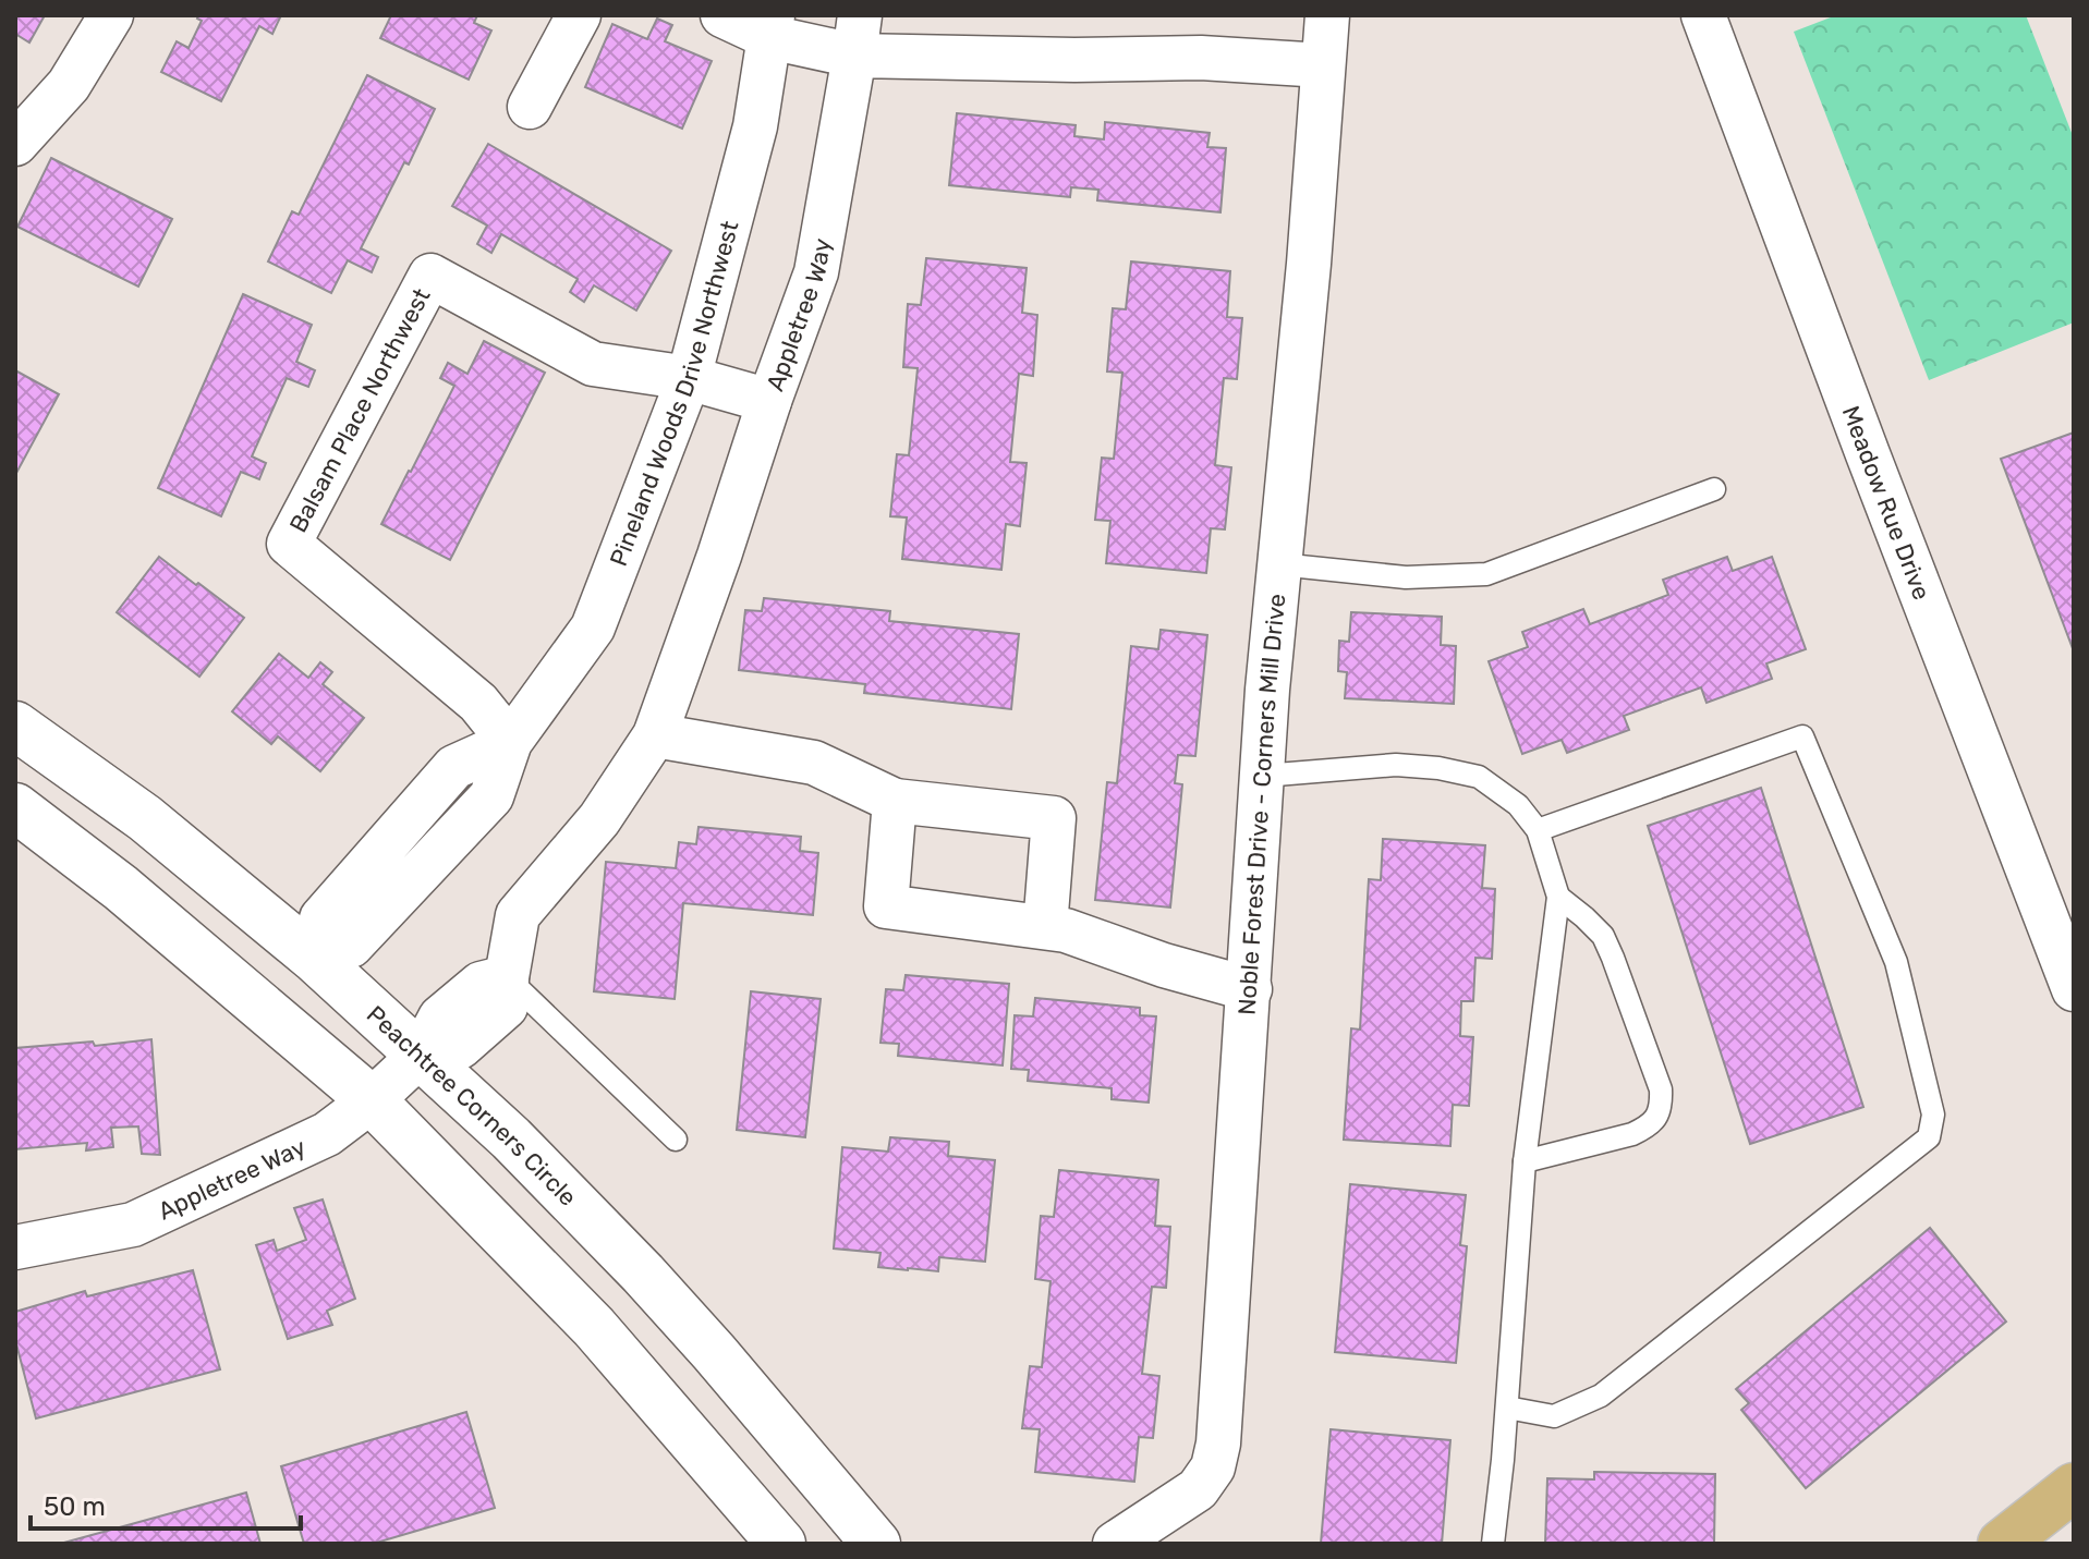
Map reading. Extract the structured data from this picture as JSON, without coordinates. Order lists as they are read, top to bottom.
{
  "streets": {
    "street": [
      "Appletree Way",
      "Pineland Woods Drive Northwest",
      "Balsam Place Northwest",
      "Meadow Rue Drive",
      "Noble Forest Drive - Corners Mill Drive",
      "Peachtree Corners Circle"
    ]
  },
  "crossings": [
    ["Appletree Way", "Balsam Place Northwest"],
    ["Appletree Way", "Peachtree Corners Circle"],
    ["Pineland Woods Drive Northwest", "Balsam Place Northwest"],
    ["Pineland Woods Drive Northwest", "Peachtree Corners Circle"]
  ],
  "scale_bar": "50 m"
}
